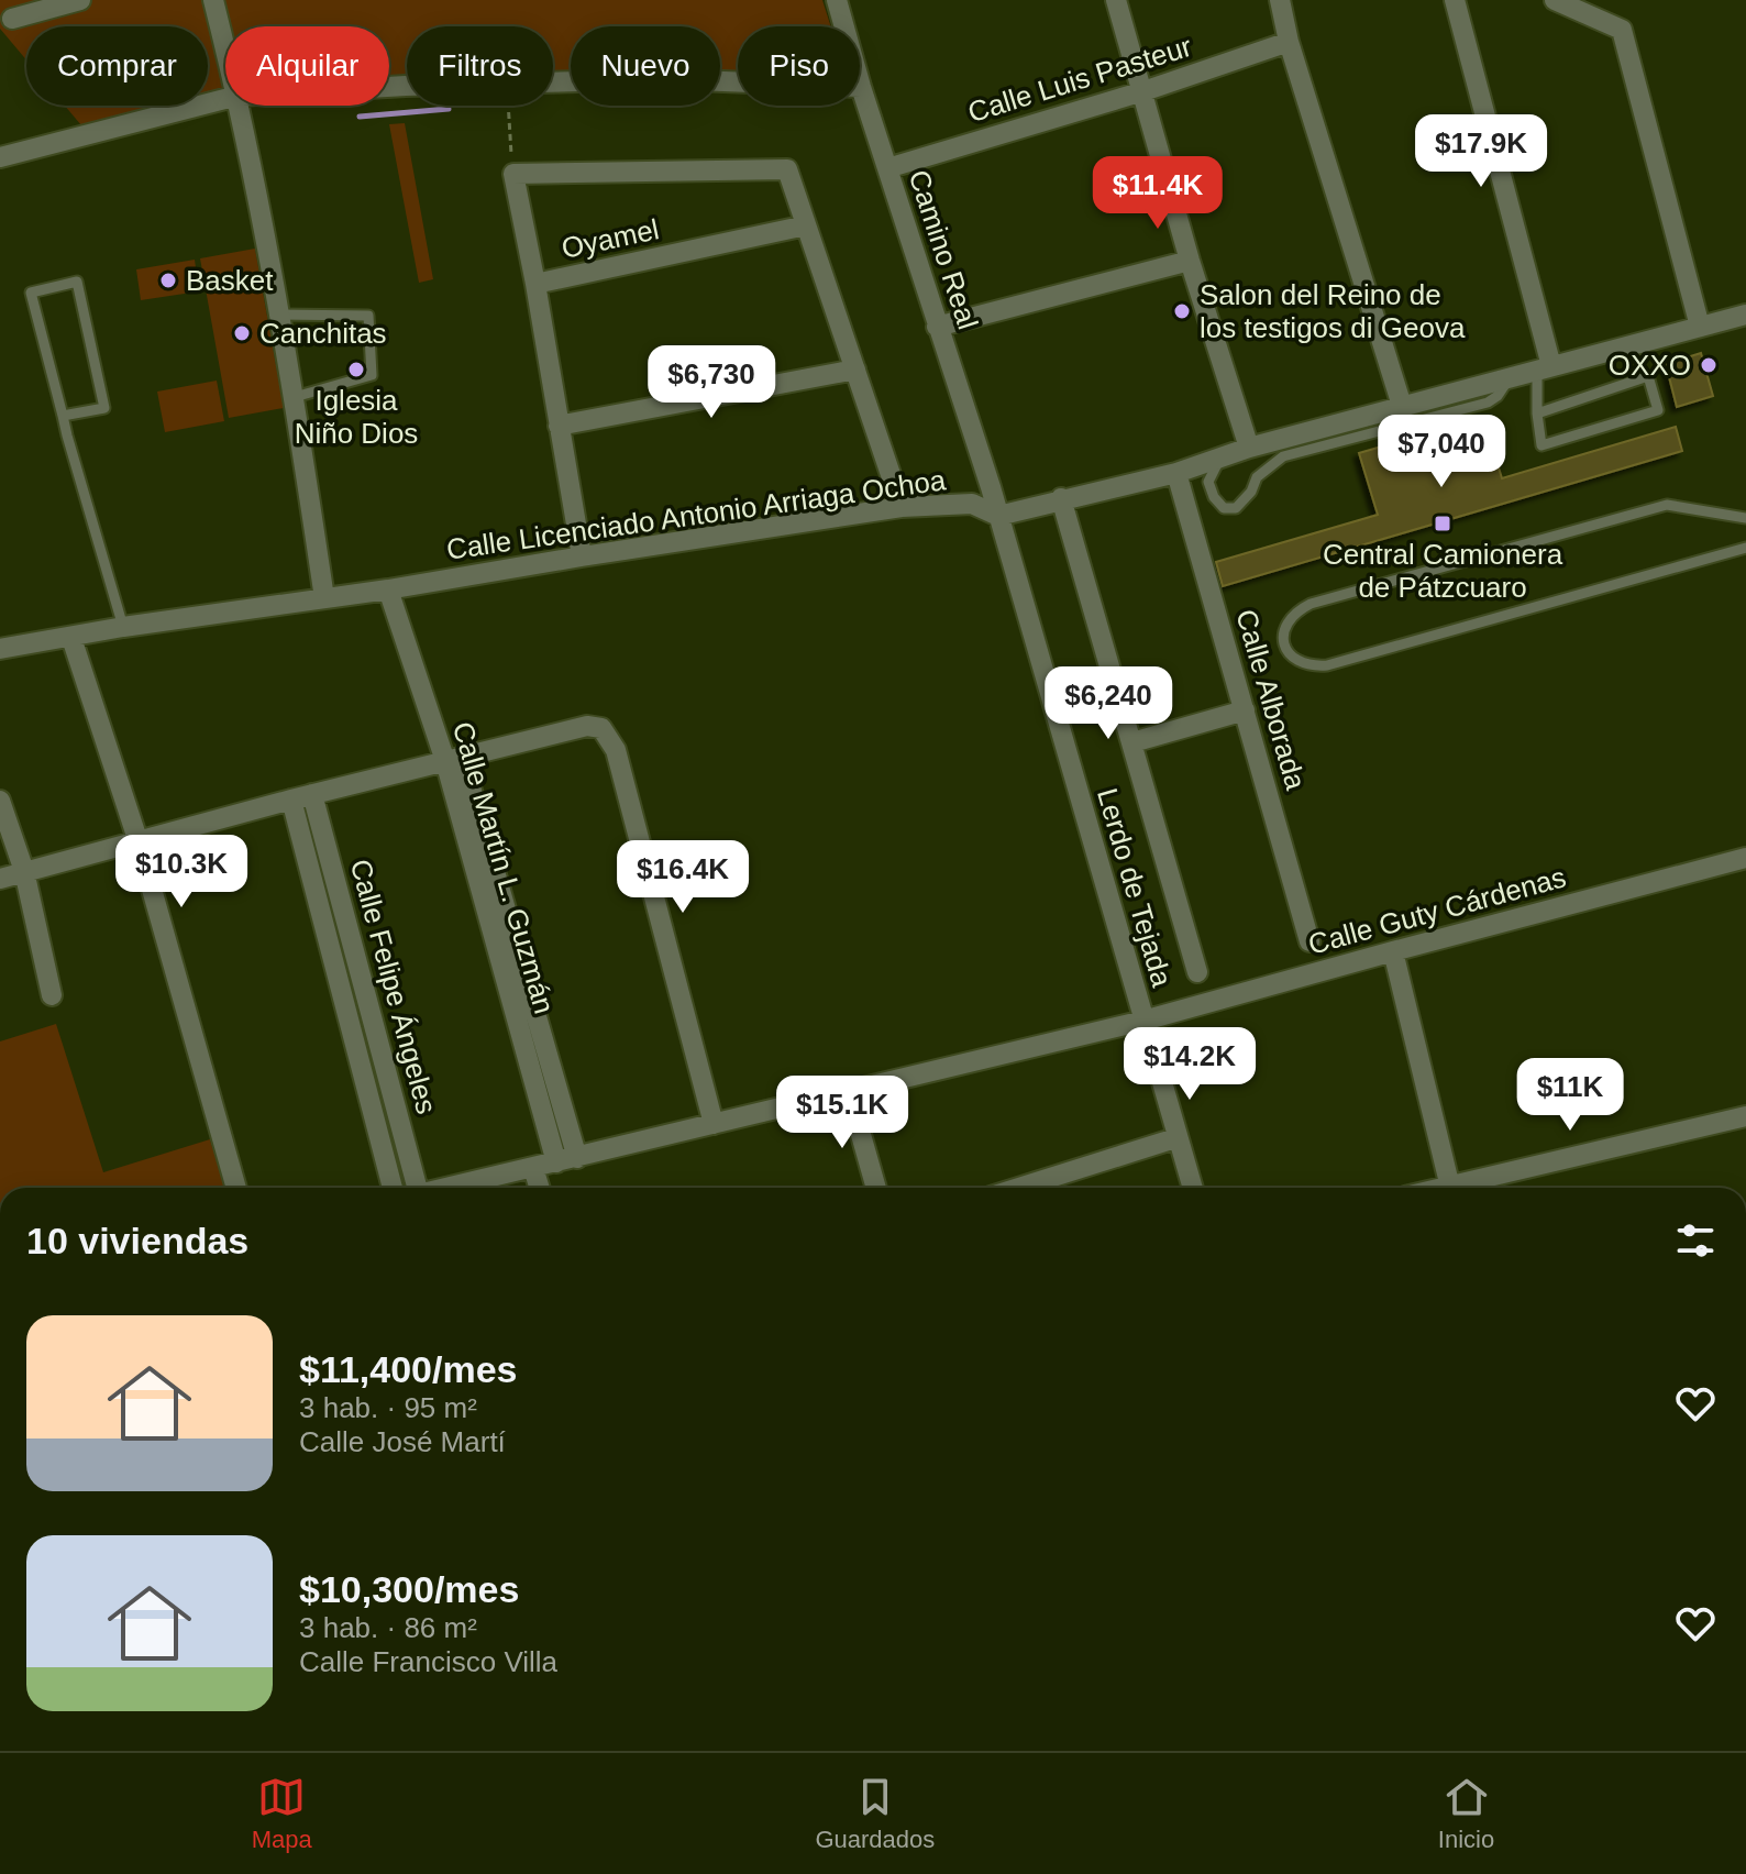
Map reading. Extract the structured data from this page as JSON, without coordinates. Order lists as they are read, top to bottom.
{
  "streets": {
    "street": [
      "Calle Luis Pasteur",
      "Oyamel",
      "Camino Real",
      "Calle Licenciado Antonio Arriaga Ochoa",
      "Calle Alborada",
      "Calle Martín L. Guzmán",
      "Lerdo de Tejada",
      "Calle Guty Cárdenas",
      "Calle Felipe Ángeles"
    ]
  },
  "crossings": [
    ["Calle Luis Pasteur", "Camino Real"],
    ["Camino Real", "Calle Licenciado Antonio Arriaga Ochoa"],
    ["Camino Real", "Lerdo de Tejada"],
    ["Calle Licenciado Antonio Arriaga Ochoa", "Calle Martín L. Guzmán"],
    ["Calle Licenciado Antonio Arriaga Ochoa", "Lerdo de Tejada"],
    ["Calle Martín L. Guzmán", "Calle Guty Cárdenas"],
    ["Lerdo de Tejada", "Calle Guty Cárdenas"]
  ],
  "places": {
    "other": [
      "Basket",
      "Salon del Reino de los testigos di Geova",
      "Canchitas",
      "OXXO",
      "Iglesia Niño Dios"
    ],
    "transit": ["Central Camionera de Pátzcuaro"]
  },
  "page": {
    "chip": [
      "Comprar",
      "Alquilar",
      "Filtros",
      "Nuevo",
      "Piso"
    ],
    "price": [
      "$17.9K",
      "$11.4K",
      "$6,730",
      "$7,040",
      "$6,240",
      "$10.3K",
      "$16.4K",
      "$14.2K",
      "$11K",
      "$15.1K"
    ],
    "heading": "10 viviendas",
    "list": [
      {
        "name": "$11,400/mes",
        "note": "3 hab. · 95 m² · Calle José Martí"
      },
      {
        "name": "$10,300/mes",
        "note": "3 hab. · 86 m² · Calle Francisco Villa"
      }
    ],
    "tabs": ["Mapa", "Guardados", "Inicio"]
  }
}
